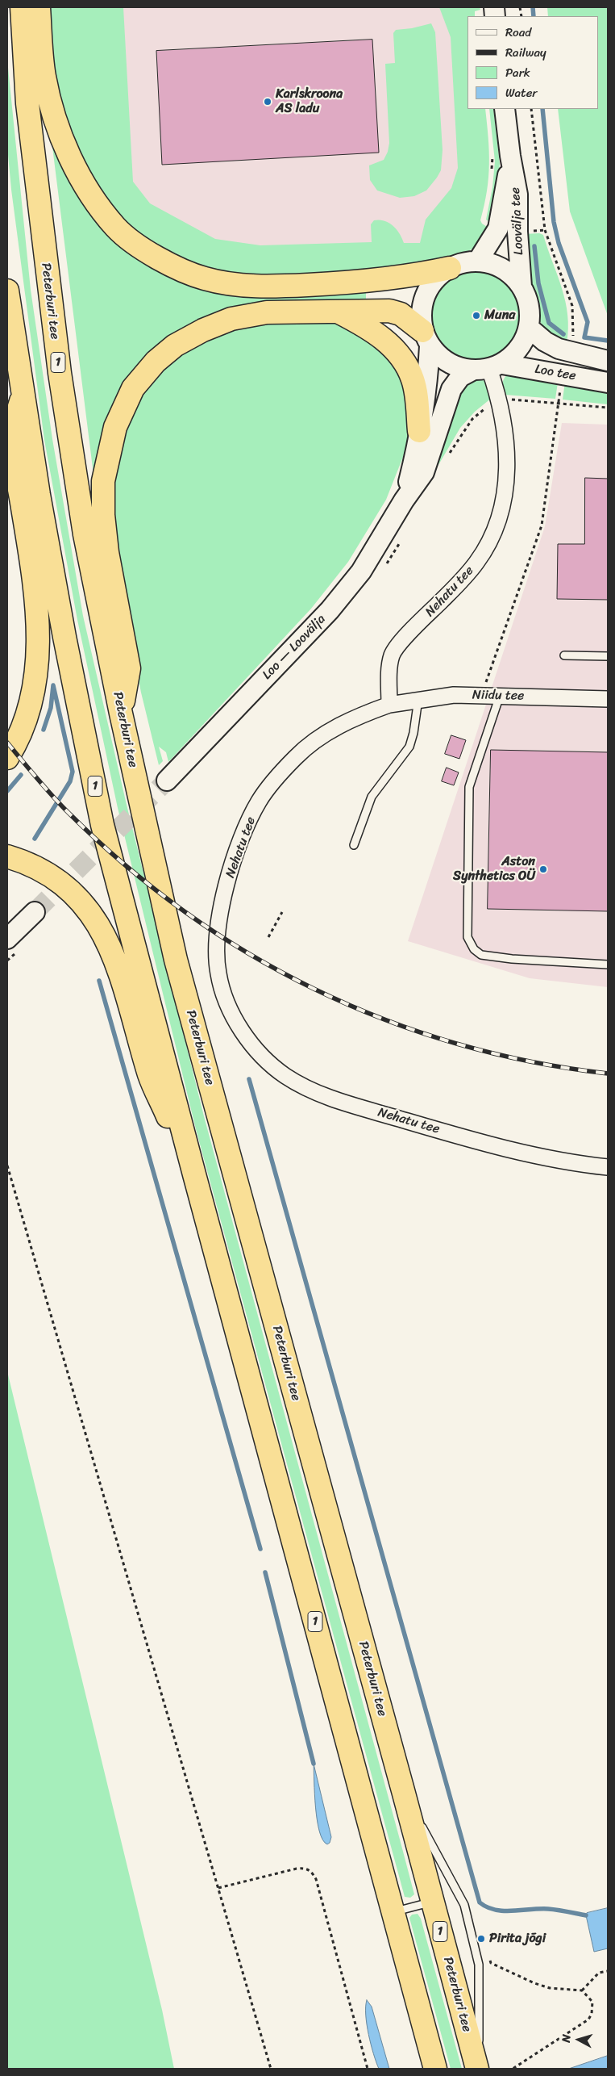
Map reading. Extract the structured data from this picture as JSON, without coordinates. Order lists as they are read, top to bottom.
{
  "streets": {
    "highway": ["Peterburi tee", "1"],
    "street": [
      "Loovälja tee",
      "Loo tee",
      "Nehatu tee",
      "Loo — Loovälja",
      "Niidu tee"
    ]
  },
  "crossings": [
    ["Loovälja tee", "Loo tee"],
    ["Loovälja tee", "Nehatu tee"],
    ["Loovälja tee", "Loo — Loovälja"],
    ["Loo tee", "Nehatu tee"],
    ["Loo tee", "Loo — Loovälja"],
    ["Nehatu tee", "Loo — Loovälja"],
    ["Nehatu tee", "Niidu tee"]
  ],
  "places": [
    "Karlskroona AS ladu",
    "Muna",
    "Aston Synthetics OÜ",
    "Pirita jõgi"
  ],
  "legend": [
    "Road",
    "Railway",
    "Park",
    "Water"
  ],
  "north": "left"
}
